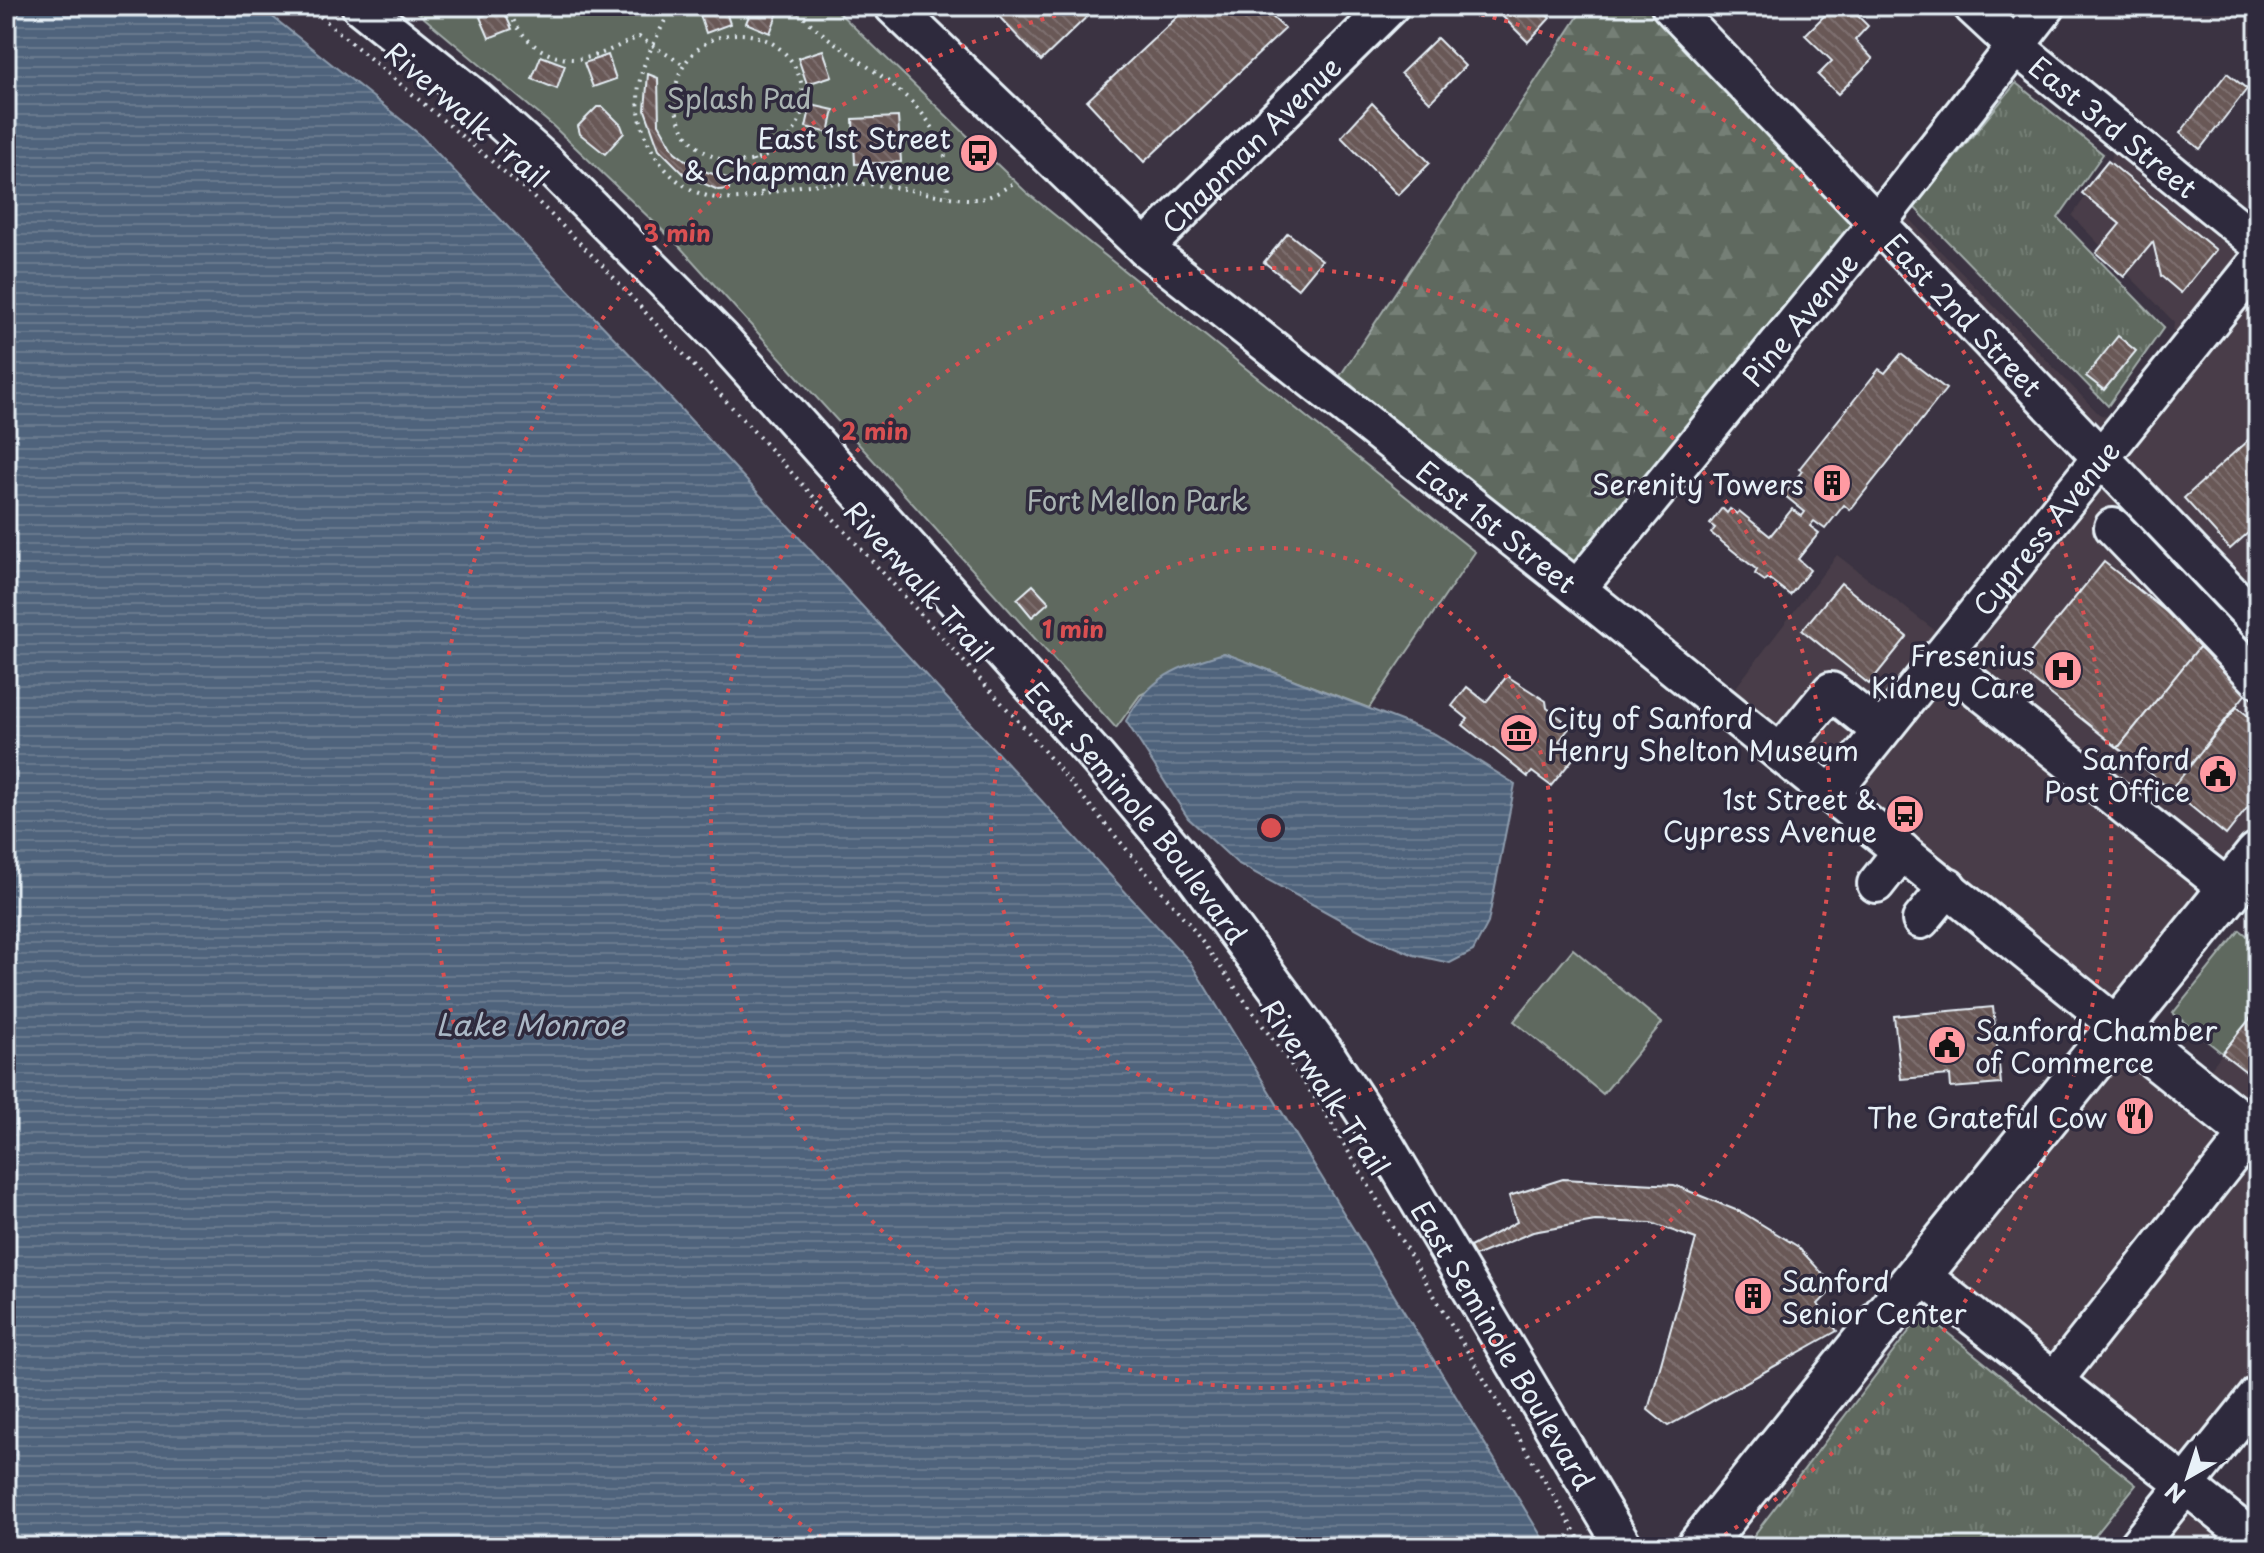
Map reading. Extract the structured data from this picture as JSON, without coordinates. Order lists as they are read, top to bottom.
{
  "streets": {
    "street": [
      "East 3rd Street",
      "Chapman Avenue",
      "East 2nd Street",
      "Pine Avenue",
      "East 1st Street",
      "Cypress Avenue",
      "East Seminole Boulevard"
    ],
    "path": ["Riverwalk Trail"]
  },
  "crossings": [
    ["East 3rd Street", "Pine Avenue"],
    ["Chapman Avenue", "East 1st Street"],
    ["East 2nd Street", "Pine Avenue"],
    ["East 2nd Street", "Cypress Avenue"],
    ["Pine Avenue", "East 1st Street"],
    ["East 1st Street", "Cypress Avenue"]
  ],
  "water": ["Lake Monroe"],
  "parks": ["Splash Pad", "Fort Mellon Park"],
  "places": {
    "bus stop": ["East 1st Street & Chapman Avenue", "1st Street & Cypress Avenue"],
    "building": ["Serenity Towers", "Sanford Senior Center"],
    "hospital": ["Fresenius Kidney Care"],
    "museum": ["City of Sanford Henry Shelton Museum"],
    "public building": ["Sanford Post Office", "Sanford Chamber of Commerce"],
    "restaurant": ["The Grateful Cow"]
  },
  "north": "bottom left",
  "rings": ["3 min", "2 min", "1 min"]
}
